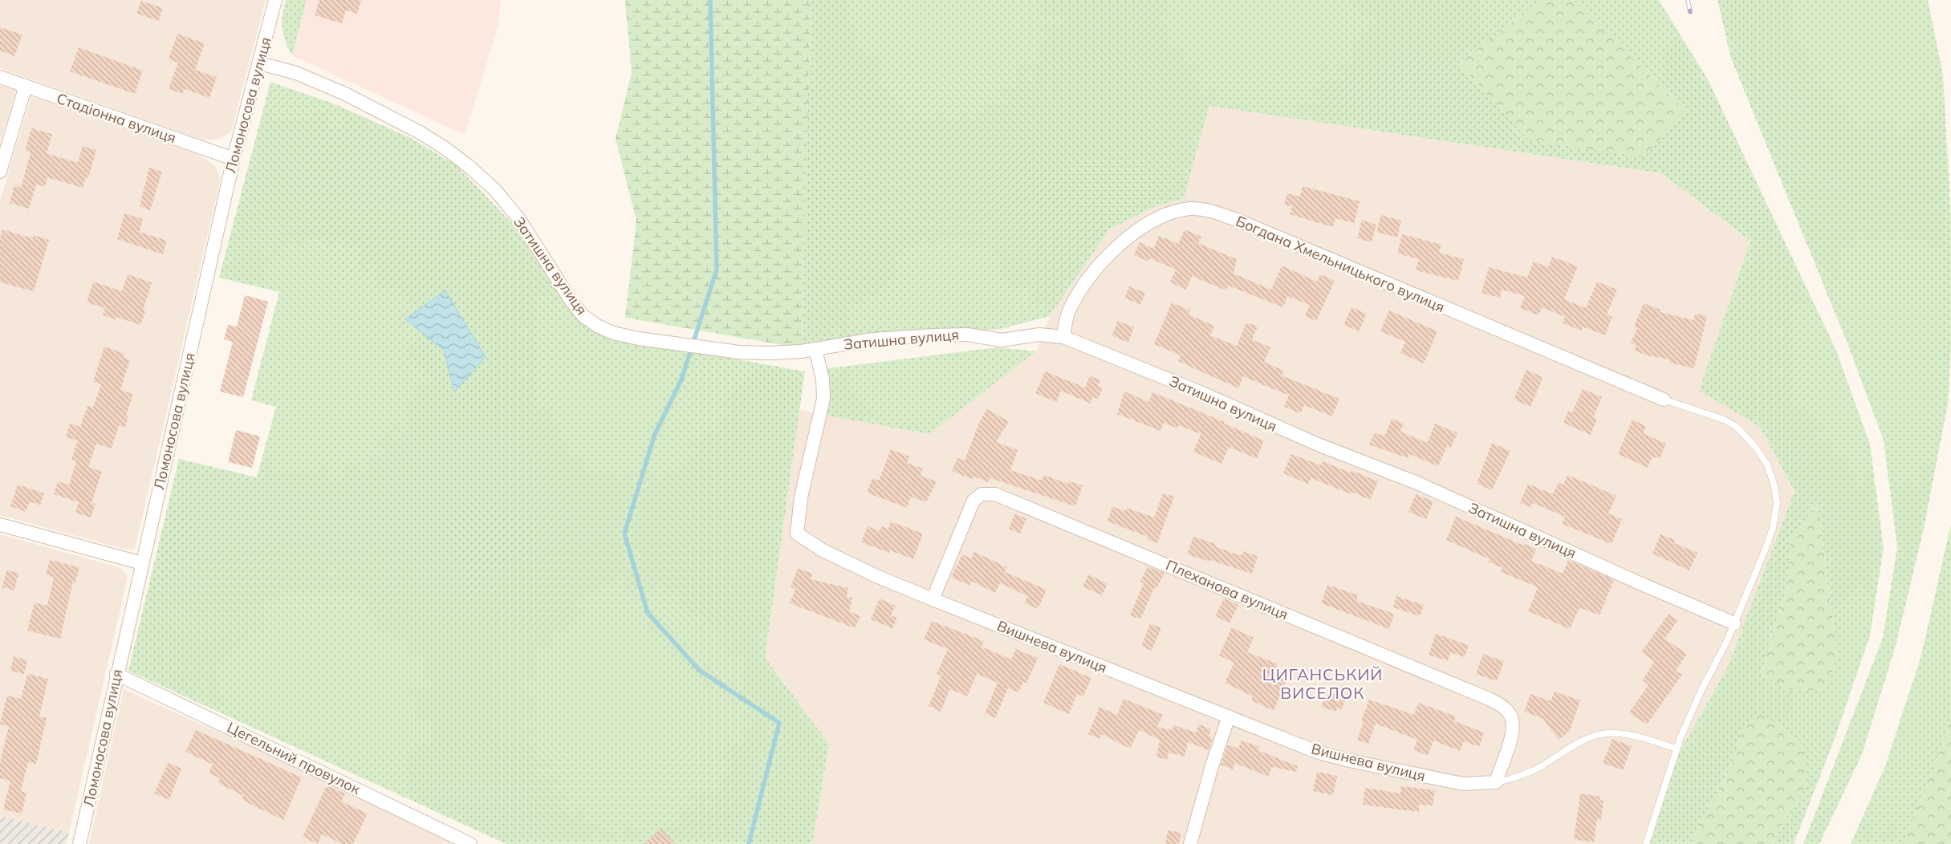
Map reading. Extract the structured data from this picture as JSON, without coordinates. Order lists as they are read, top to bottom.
{
  "streets": {
    "street": [
      "Ломоносова вулиця",
      "Стадіонна вулиця",
      "Богдана Хмельницького вулиця",
      "Затишна вулиця",
      "Плеханова вулиця",
      "Вишнева вулиця",
      "Цегельний провулок"
    ]
  },
  "crossings": [
    ["Ломоносова вулиця", "Стадіонна вулиця"],
    ["Ломоносова вулиця", "Затишна вулиця"],
    ["Ломоносова вулиця", "Цегельний провулок"],
    ["Богдана Хмельницького вулиця", "Затишна вулиця"],
    ["Затишна вулиця", "Вишнева вулиця"],
    ["Плеханова вулиця", "Вишнева вулиця"]
  ],
  "districts": ["ЦИГАНСЬКИЙ ВИСЕЛОК"]
}
